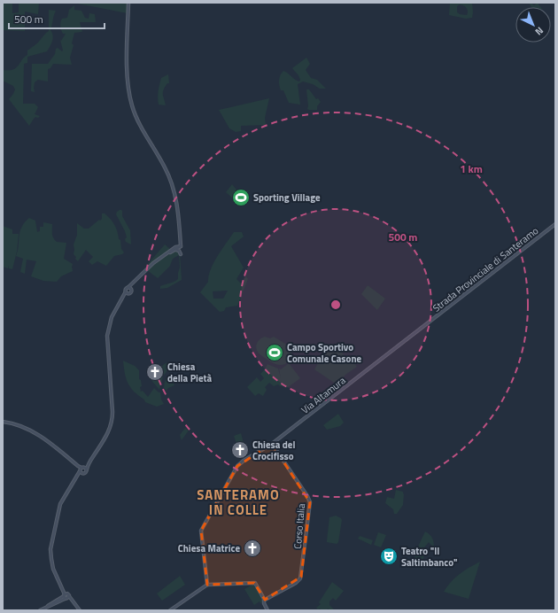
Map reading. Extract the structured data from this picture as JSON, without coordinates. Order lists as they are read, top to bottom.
{
  "streets": {
    "main road": ["Strada Provinciale di Santeramo", "Via Altamura", "Corso Italia"]
  },
  "crossings": [
    ["Strada Provinciale di Santeramo", "Via Altamura"],
    ["Via Altamura", "Corso Italia"]
  ],
  "districts": ["SANTERAMO IN COLLE"],
  "places": {
    "sports": ["Sporting Village", "Campo Sportivo Comunale Casone"],
    "church": ["Chiesa della Pietà", "Chiesa del Crocifisso", "Chiesa Matrice"],
    "theatre": ["Teatro \"Il Saltimbanco\""]
  },
  "scale_bar": "500 m",
  "north": "bottom right",
  "rings": ["1 km", "500 m"]
}
